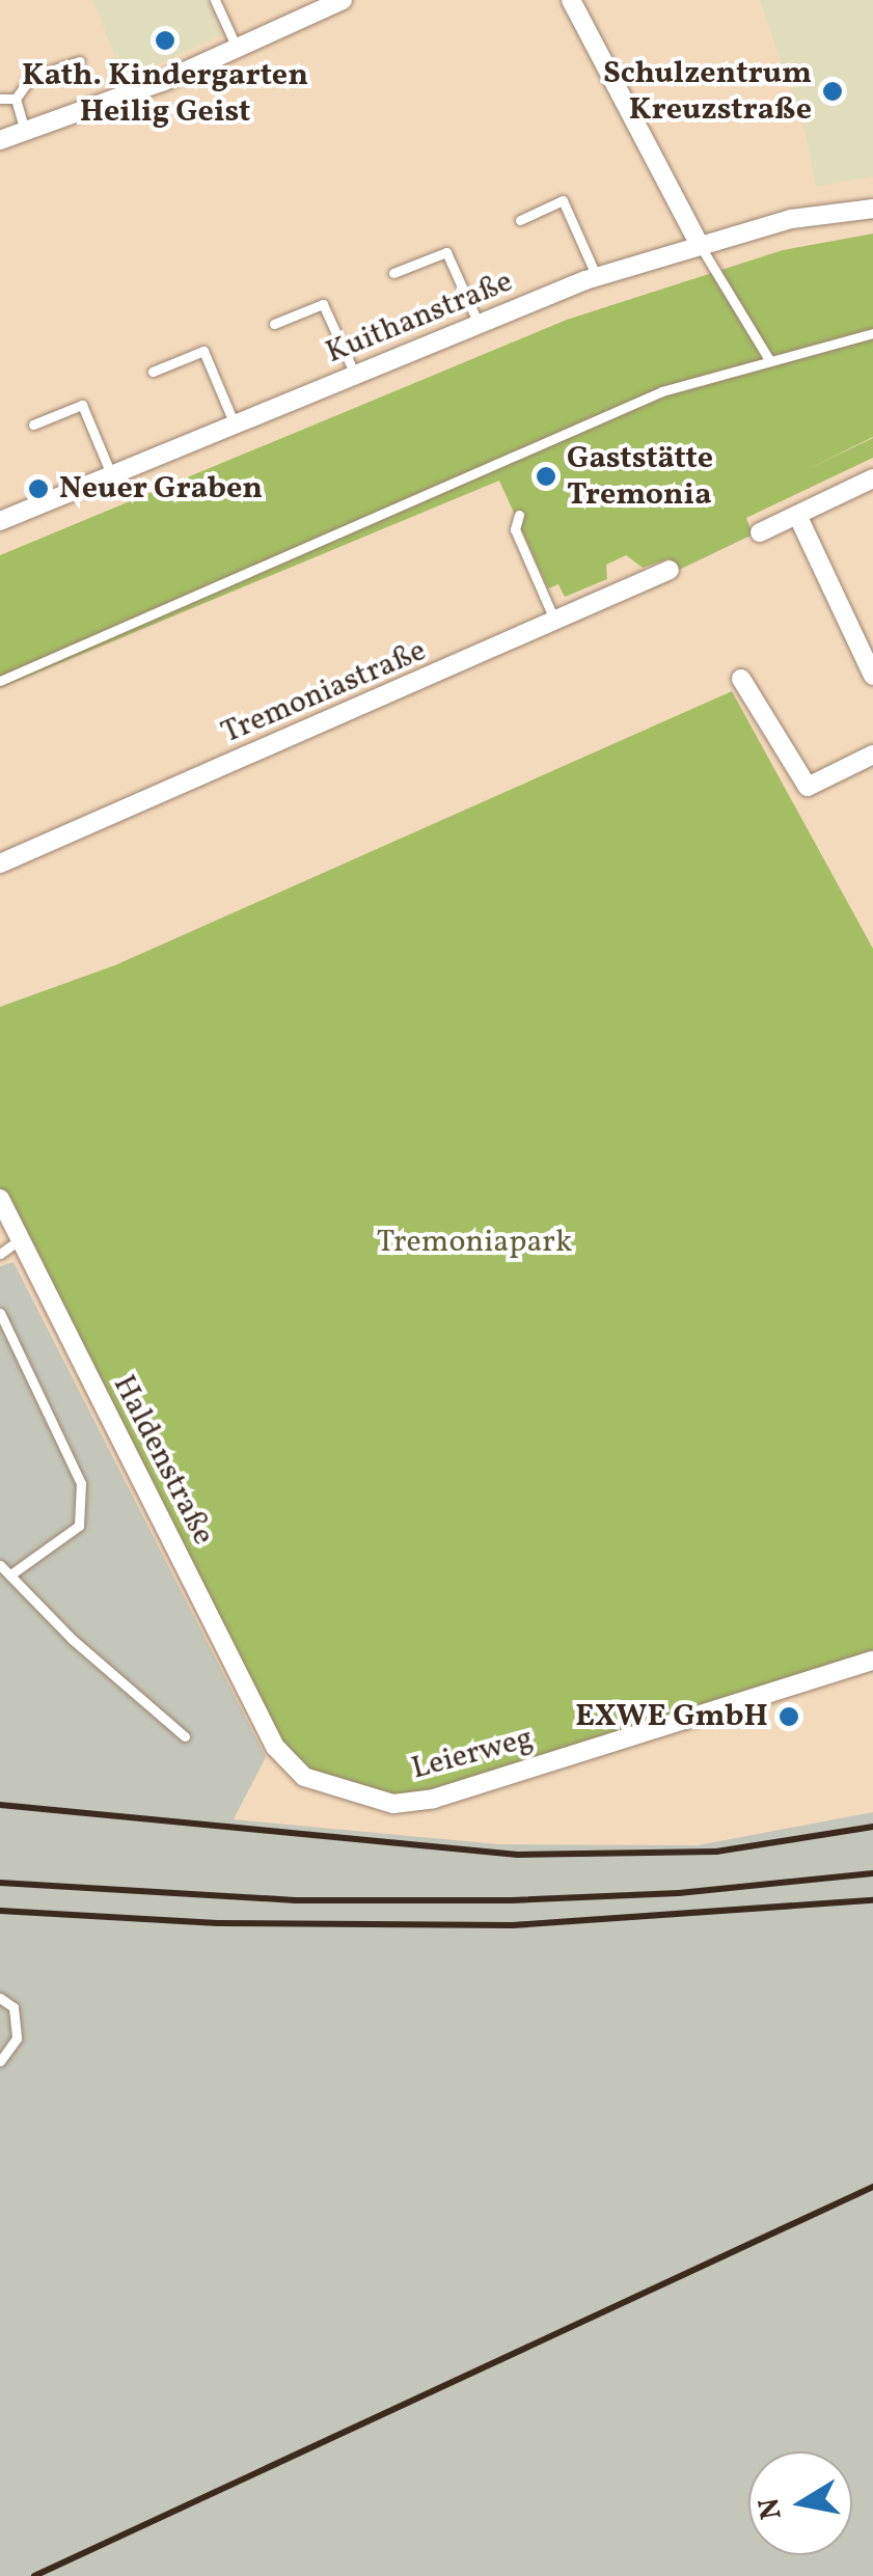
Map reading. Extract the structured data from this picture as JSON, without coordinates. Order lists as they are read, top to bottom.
{
  "streets": {
    "street": [
      "Kuithanstraße",
      "Tremoniastraße",
      "Haldenstraße",
      "Leierweg"
    ]
  },
  "crossings": [
    ["Haldenstraße", "Leierweg"]
  ],
  "parks": ["Tremoniapark"],
  "places": [
    "Kath. Kindergarten Heilig Geist",
    "Schulzentrum Kreuzstraße",
    "Gaststätte Tremonia",
    "Neuer Graben",
    "EXWE GmbH"
  ],
  "north": "left"
}
